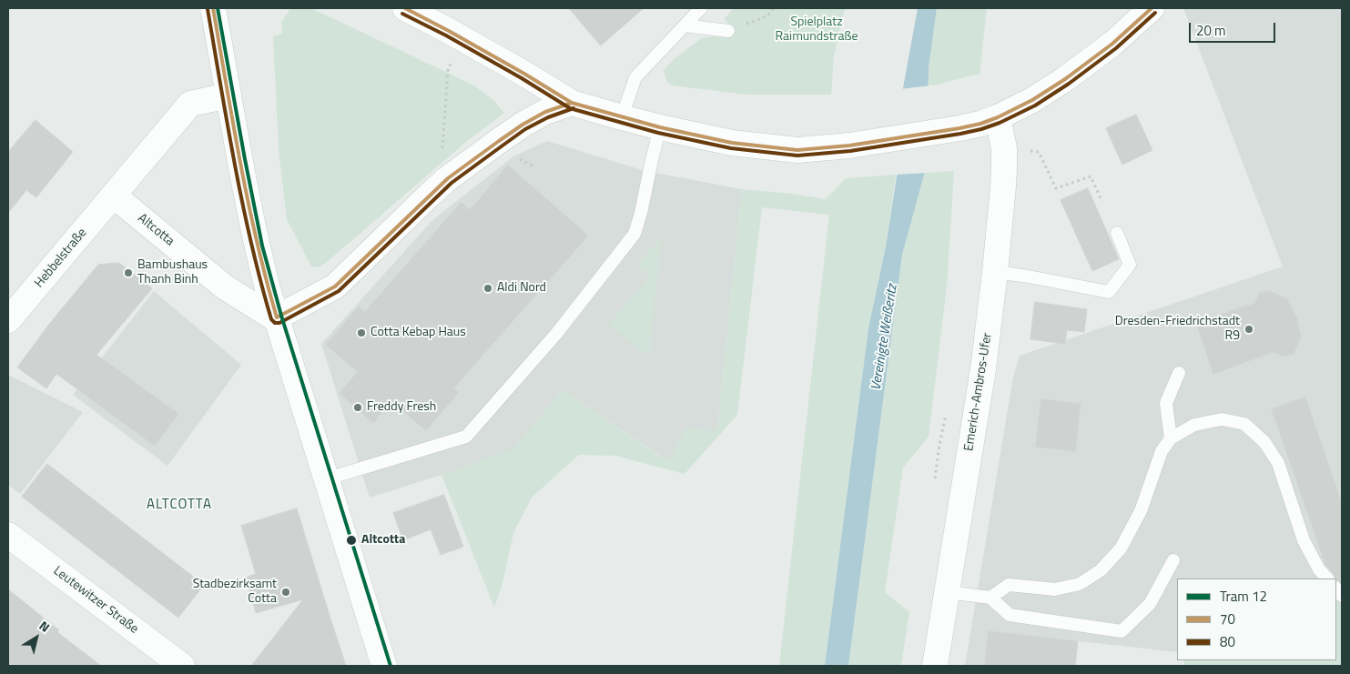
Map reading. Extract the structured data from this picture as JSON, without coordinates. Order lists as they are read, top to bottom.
{
  "streets": {
    "main road": [
      "Altcotta",
      "Hebbelstraße",
      "Emerich-Ambros-Ufer",
      "Leutewitzer Straße"
    ]
  },
  "crossings": [
    ["Altcotta", "Hebbelstraße"]
  ],
  "districts": ["ALTCOTTA"],
  "water": ["Vereinigte Weißeritz"],
  "parks": ["Spielplatz Raimundstraße"],
  "places": [
    "Bambushaus Thanh Binh",
    "Aldi Nord",
    "Dresden-Friedrichstadt R9",
    "Cotta Kebap Haus",
    "Freddy Fresh",
    "Altcotta",
    "Stadbezirksamt Cotta"
  ],
  "lines": ["tram line 12", "transit line 70", "transit line 80"],
  "legend": ["Tram 12", "70", "80"],
  "scale_bar": "20 m",
  "north": "top right"
}
